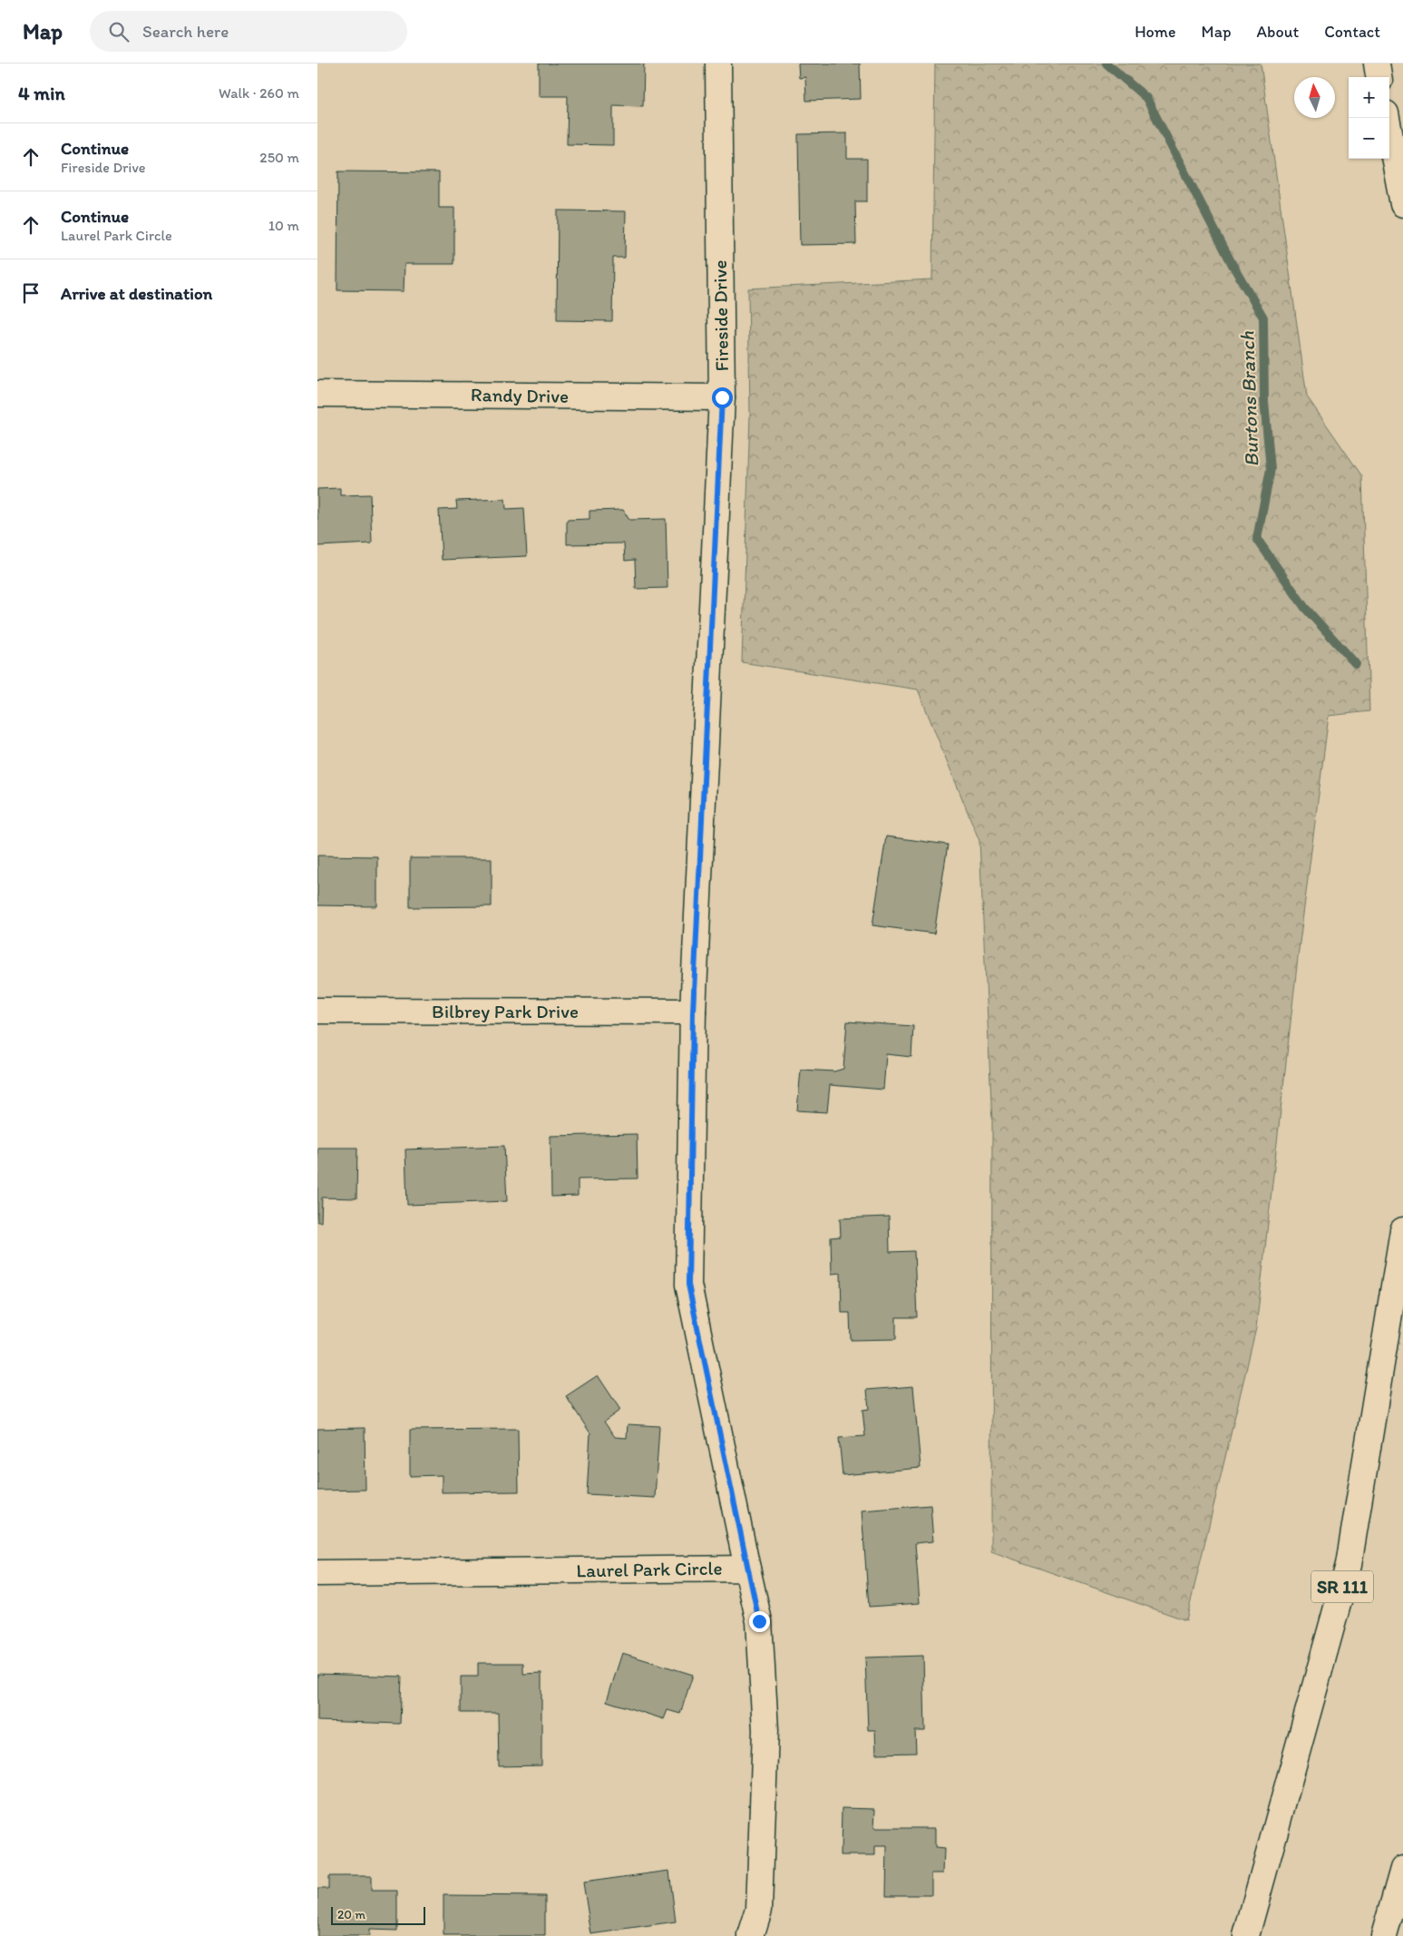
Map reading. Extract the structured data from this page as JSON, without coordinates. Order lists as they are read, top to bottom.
{
  "streets": {
    "main road": [
      "Fireside Drive",
      "Randy Drive",
      "Bilbrey Park Drive",
      "Laurel Park Circle",
      "SR 111"
    ]
  },
  "crossings": [
    ["Fireside Drive", "Randy Drive"],
    ["Fireside Drive", "Bilbrey Park Drive"],
    ["Fireside Drive", "Laurel Park Circle"]
  ],
  "water": ["Burtons Branch"],
  "scale_bar": "20 m",
  "north": "top",
  "page": {
    "header": "Map",
    "search": "Search here",
    "nav": [
      "Home",
      "Map",
      "About",
      "Contact"
    ],
    "heading": ["4 min", "Walk · 260 m"],
    "map_buttons": ["+", "−"],
    "list": [
      ["Continue", "Fireside Drive", "250 m"],
      ["Continue", "Laurel Park Circle", "10 m"],
      "Arrive at destination"
    ],
    "scale": "20 m"
  }
}
